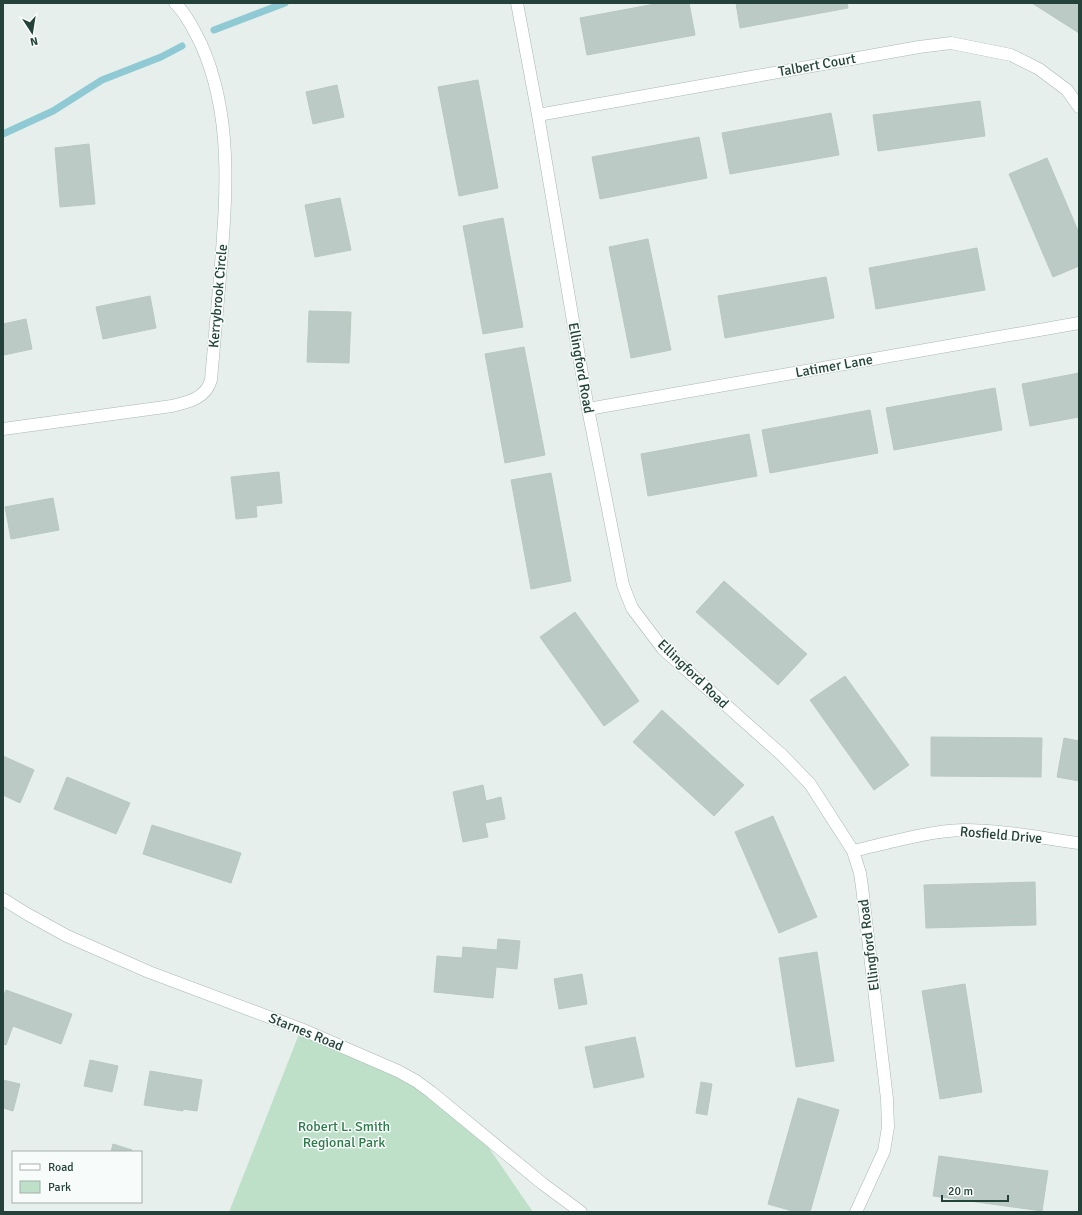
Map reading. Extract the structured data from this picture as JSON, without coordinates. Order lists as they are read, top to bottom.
{
  "streets": {
    "street": [
      "Talbert Court",
      "Kerrybrook Circle",
      "Latimer Lane",
      "Ellingford Road",
      "Rosfield Drive",
      "Starnes Road"
    ]
  },
  "crossings": [
    ["Talbert Court", "Ellingford Road"],
    ["Latimer Lane", "Ellingford Road"],
    ["Ellingford Road", "Rosfield Drive"]
  ],
  "parks": ["Robert L. Smith Regional Park"],
  "legend": ["Road", "Park"],
  "scale_bar": "20 m",
  "north": "bottom"
}
